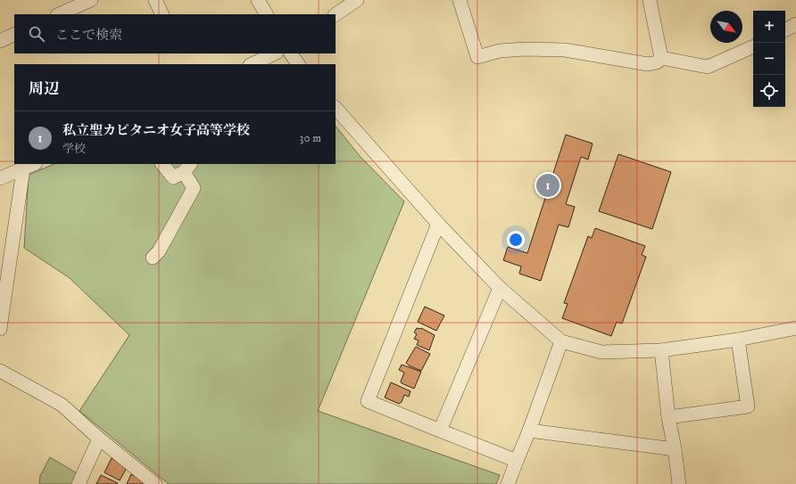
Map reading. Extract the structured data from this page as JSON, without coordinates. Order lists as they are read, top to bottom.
{
  "north": "bottom right",
  "page": {
    "map_buttons": ["+", "−"],
    "search": "ここで検索",
    "heading": "周辺",
    "list": [
      {
        "mark": "1",
        "name": "私立聖カピタニオ女子高等学校",
        "note": "学校",
        "value": "30 m"
      }
    ],
    "pins": "1"
  }
}
